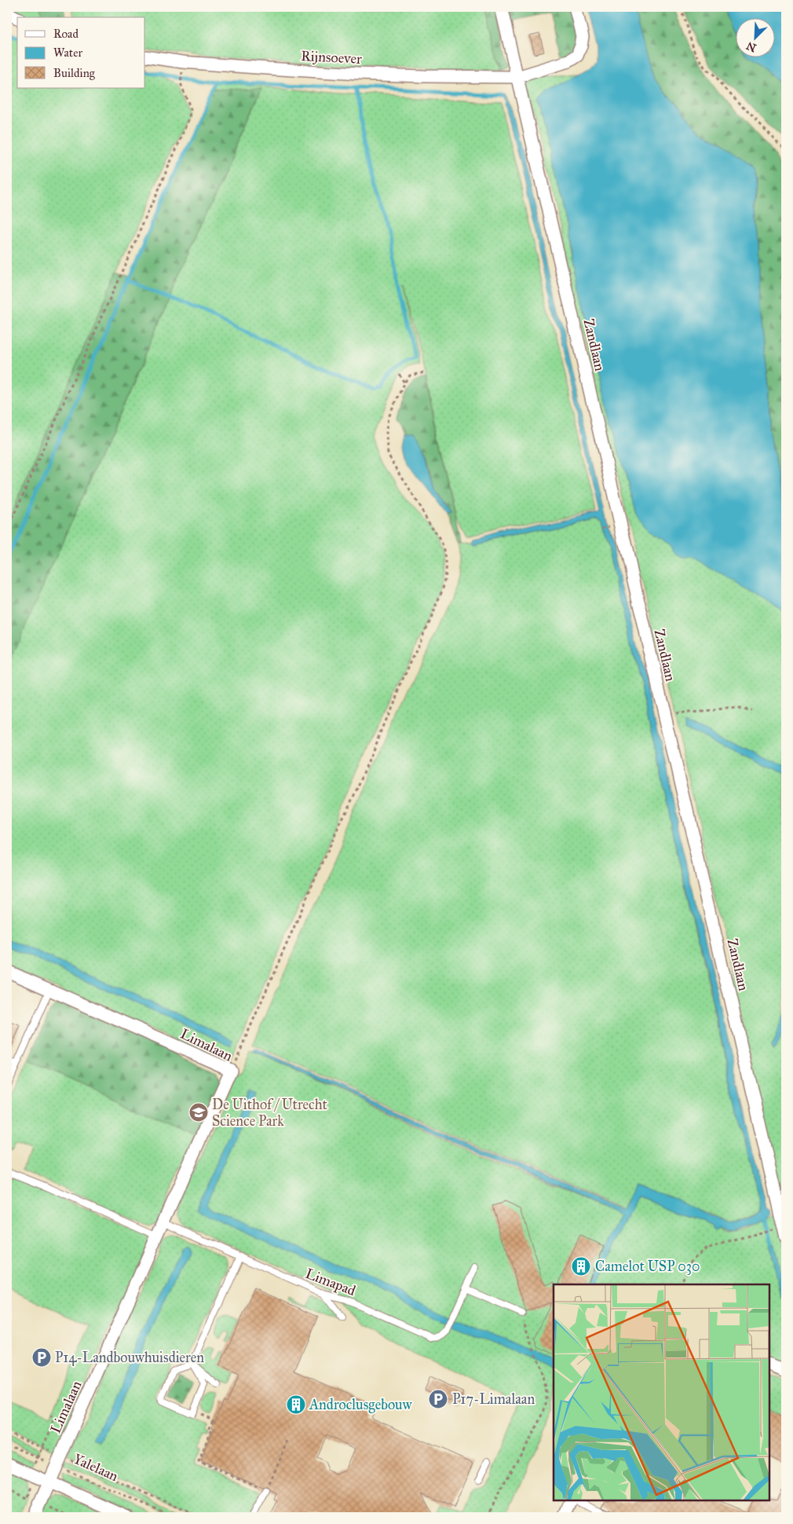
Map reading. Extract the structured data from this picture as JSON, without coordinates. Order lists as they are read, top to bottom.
{
  "streets": {
    "street": ["Rijnsoever", "Zandlaan", "Limalaan"],
    "lane": ["Limapad"],
    "path": ["Yalelaan"]
  },
  "crossings": [
    ["Rijnsoever", "Zandlaan"],
    ["Limalaan", "Limapad"],
    ["Limalaan", "Yalelaan"]
  ],
  "places": {
    "school or university": ["De Uithof / Utrecht Science Park"],
    "building": ["Camelot USP 030", "Androclusgebouw"],
    "parking": ["P14-Landbouwhuisdieren", "P17-Limalaan"]
  },
  "legend": ["Road", "Water", "Building"],
  "north": "bottom left"
}
